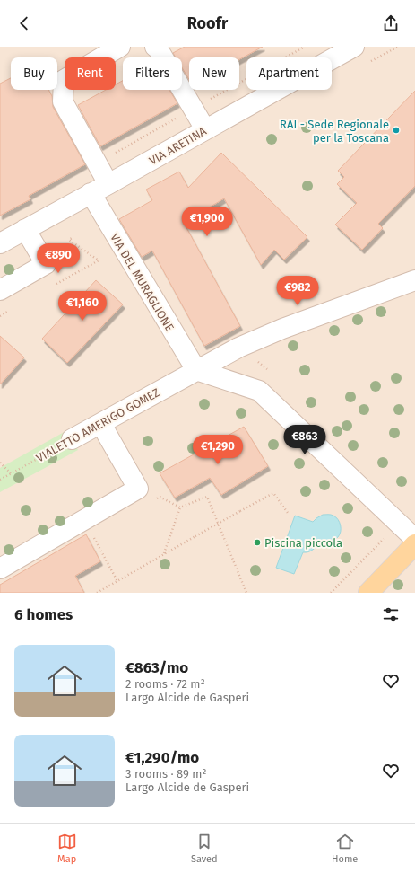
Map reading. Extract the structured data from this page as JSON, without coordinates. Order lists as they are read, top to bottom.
{
  "streets": {
    "street": ["VIA ARETINA", "VIA DEL MURAGLIONE", "VIALETTO AMERIGO GOMEZ"]
  },
  "crossings": [
    ["VIA ARETINA", "VIA DEL MURAGLIONE"],
    ["VIA DEL MURAGLIONE", "VIALETTO AMERIGO GOMEZ"]
  ],
  "places": ["RAI - Sede Regionale per la Toscana", "Piscina piccola"],
  "page": {
    "header": "Roofr",
    "chip": [
      "Buy",
      "Rent",
      "Filters",
      "New",
      "Apartment"
    ],
    "price": [
      "€1,900",
      "€890",
      "€982",
      "€1,160",
      "€863",
      "€1,290"
    ],
    "heading": "6 homes",
    "list": [
      {
        "name": "€863/mo",
        "note": "2 rooms · 72 m² · Largo Alcide de Gasperi"
      },
      {
        "name": "€1,290/mo",
        "note": "3 rooms · 89 m² · Largo Alcide de Gasperi"
      }
    ],
    "tabs": ["Map", "Saved", "Home"]
  }
}
